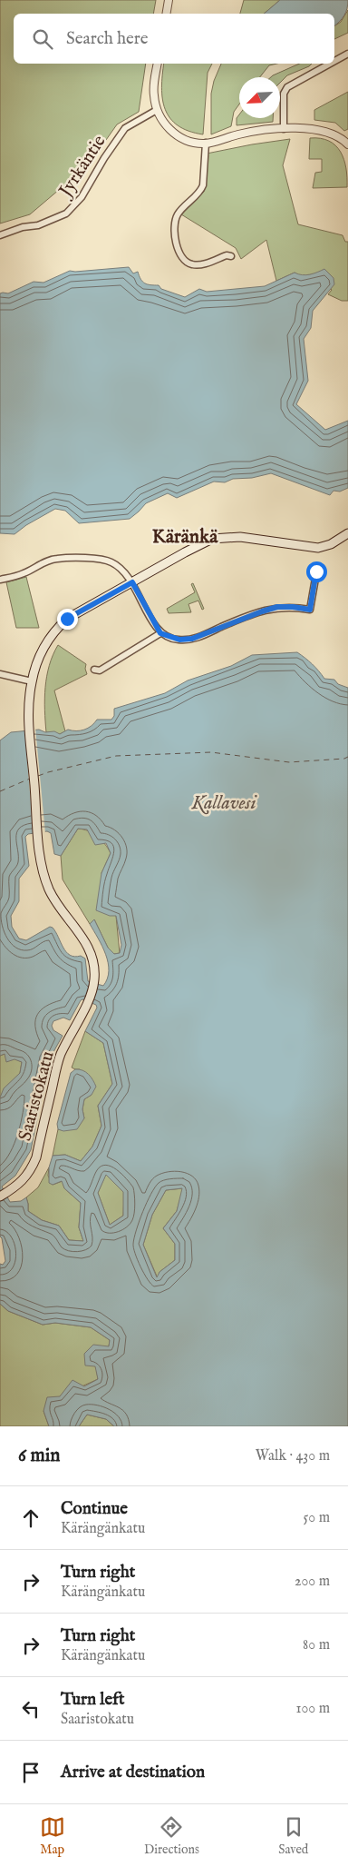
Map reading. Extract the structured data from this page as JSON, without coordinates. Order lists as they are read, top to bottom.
{
  "streets": {
    "main road": ["Saaristokatu"],
    "street": ["Jyrkäntie"]
  },
  "districts": ["Käränkä"],
  "water": ["Kallavesi"],
  "north": "bottom left",
  "page": {
    "search": "Search here",
    "heading": ["6 min", "Walk · 430 m"],
    "list": [
      ["Continue", "Kärängänkatu", "50 m"],
      ["Turn right", "Kärängänkatu", "200 m"],
      ["Turn right", "Kärängänkatu", "80 m"],
      ["Turn left", "Saaristokatu", "100 m"],
      "Arrive at destination"
    ],
    "nav": ["Map", "Directions", "Saved"]
  }
}
